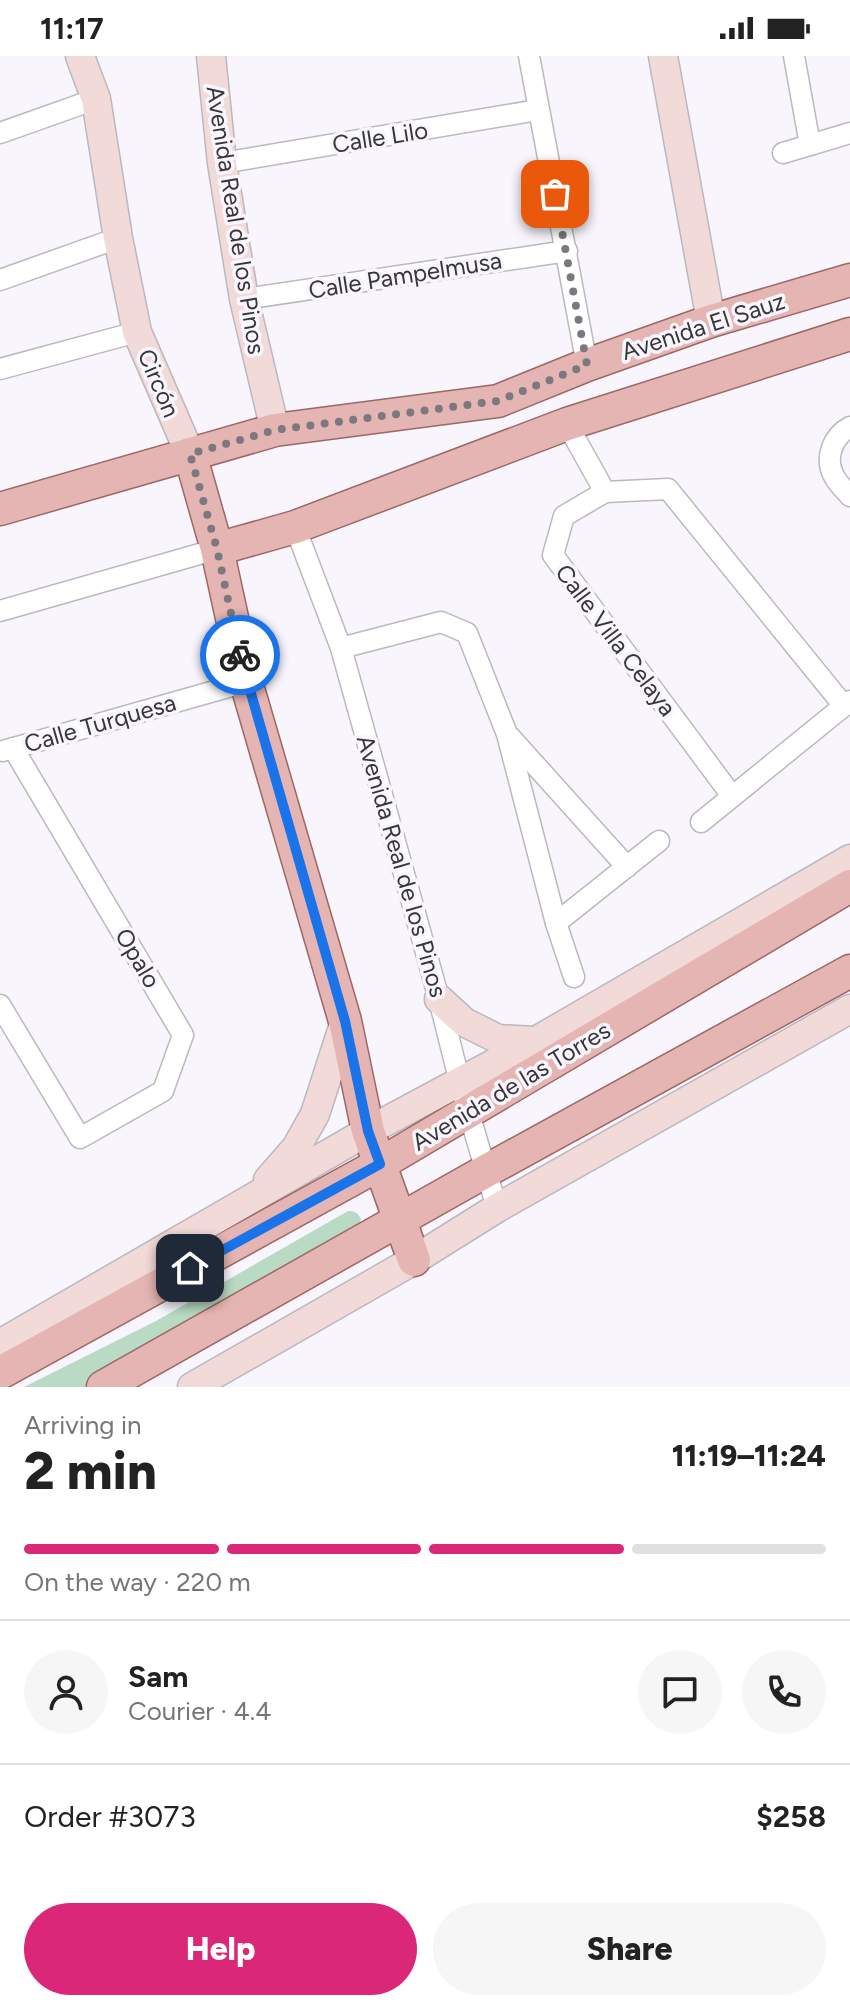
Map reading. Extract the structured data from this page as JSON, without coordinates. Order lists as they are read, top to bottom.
{
  "streets": {
    "main road": ["Avenida El Sauz", "Circón", "Avenida de las Torres"],
    "street": [
      "Calle Lilo",
      "Avenida Real de los Pinos",
      "Calle Pampelmusa",
      "Calle Villa Celaya",
      "Calle Turquesa",
      "Opalo"
    ]
  },
  "crossings": [
    ["Calle Lilo", "Avenida Real de los Pinos"],
    ["Avenida Real de los Pinos", "Calle Pampelmusa"],
    ["Avenida Real de los Pinos", "Avenida El Sauz"],
    ["Avenida Real de los Pinos", "Avenida de las Torres"],
    ["Avenida El Sauz", "Circón"],
    ["Circón", "Calle Turquesa"],
    ["Circón", "Avenida de las Torres"],
    ["Calle Turquesa", "Opalo"]
  ],
  "page": {
    "status": "11:17",
    "heading": ["2 min", "Arriving in", "11:19–11:24"],
    "panel": [
      "Sam",
      "Courier · 4.4",
      "Order #3073",
      "$258"
    ],
    "bar": "On the way · 220 m",
    "buttons": ["Help", "Share"]
  }
}
